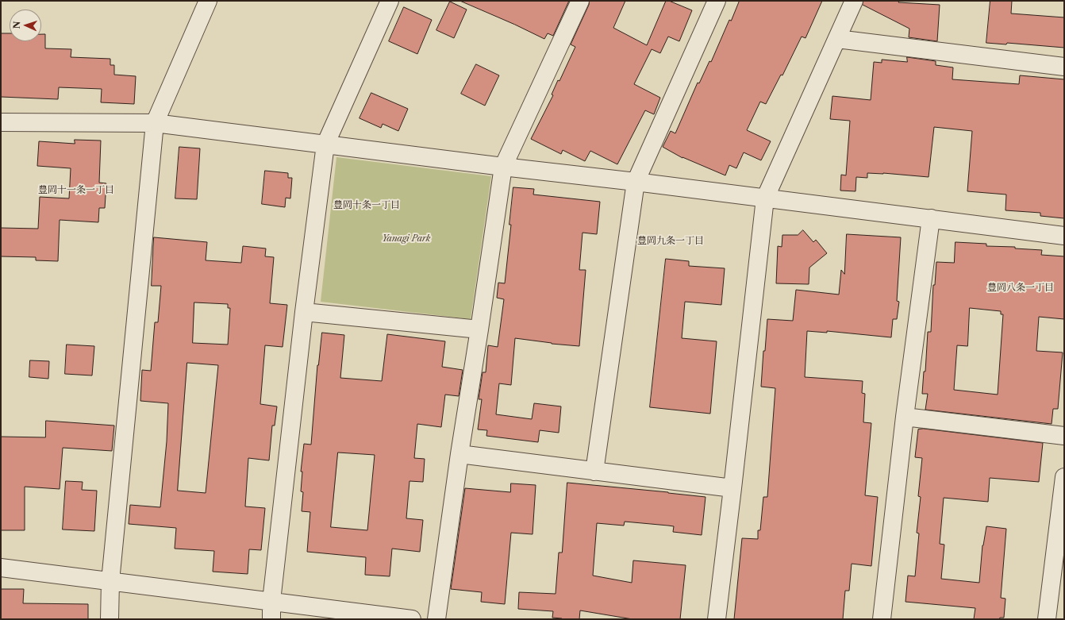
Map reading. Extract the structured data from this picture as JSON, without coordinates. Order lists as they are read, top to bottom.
{
  "districts": [
    "豊岡十一条一丁目",
    "豊岡十条一丁目",
    "豊岡九条一丁目",
    "豊岡八条一丁目"
  ],
  "parks": ["Yanagi Park"],
  "north": "left"
}
